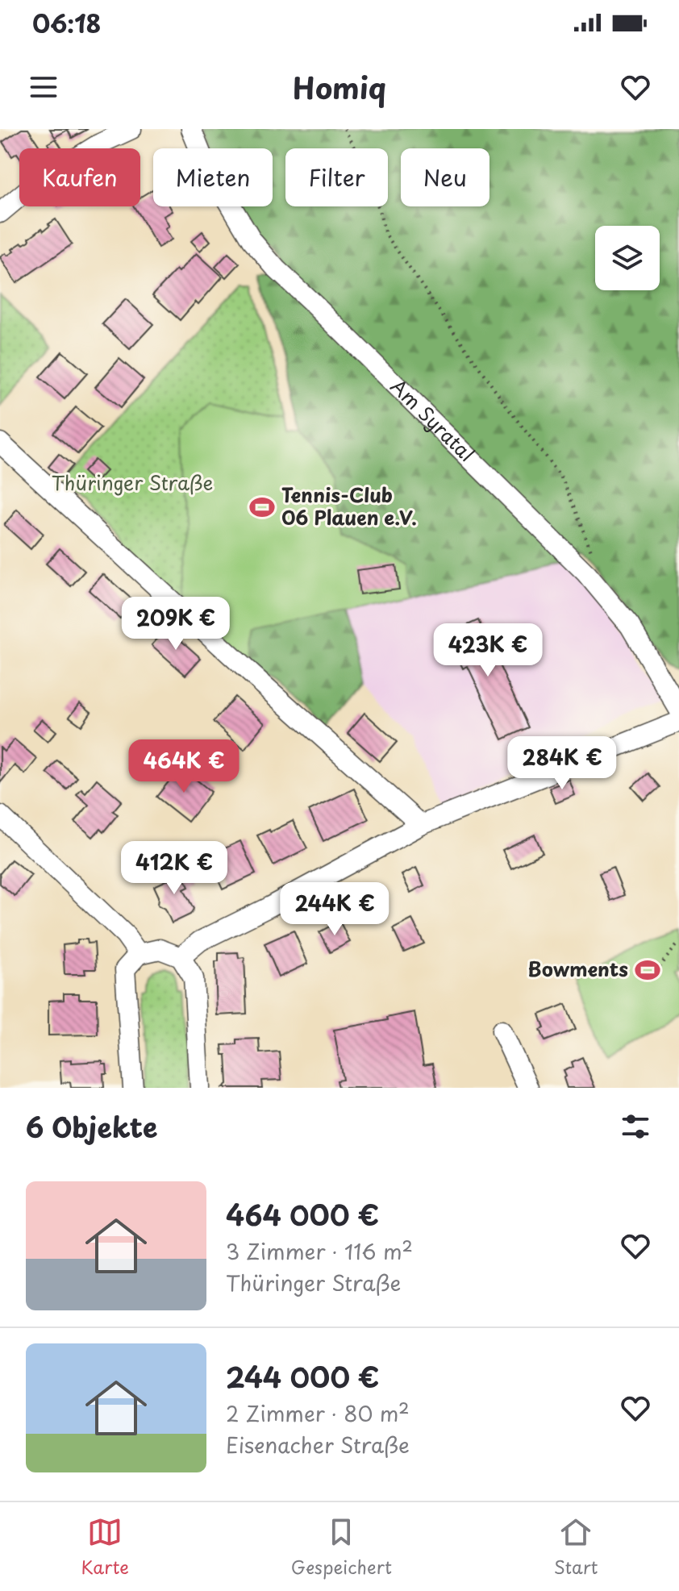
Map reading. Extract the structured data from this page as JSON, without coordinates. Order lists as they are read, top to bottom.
{
  "streets": {
    "street": ["Am Syratal"]
  },
  "parks": ["Thüringer Straße"],
  "places": {
    "sports": ["Tennis-Club 06 Plauen e.V.", "Bowments"]
  },
  "page": {
    "status": "06:18",
    "header": "Homiq",
    "chip": [
      "Kaufen",
      "Mieten",
      "Filter",
      "Neu"
    ],
    "price": [
      "209K €",
      "423K €",
      "284K €",
      "464K €",
      "412K €",
      "244K €"
    ],
    "heading": "6 Objekte",
    "list": [
      {
        "name": "464 000 €",
        "note": "3 Zimmer · 116 m² · Thüringer Straße"
      },
      {
        "name": "244 000 €",
        "note": "2 Zimmer · 80 m² · Eisenacher Straße"
      }
    ],
    "tabs": ["Karte", "Gespeichert", "Start"]
  }
}
